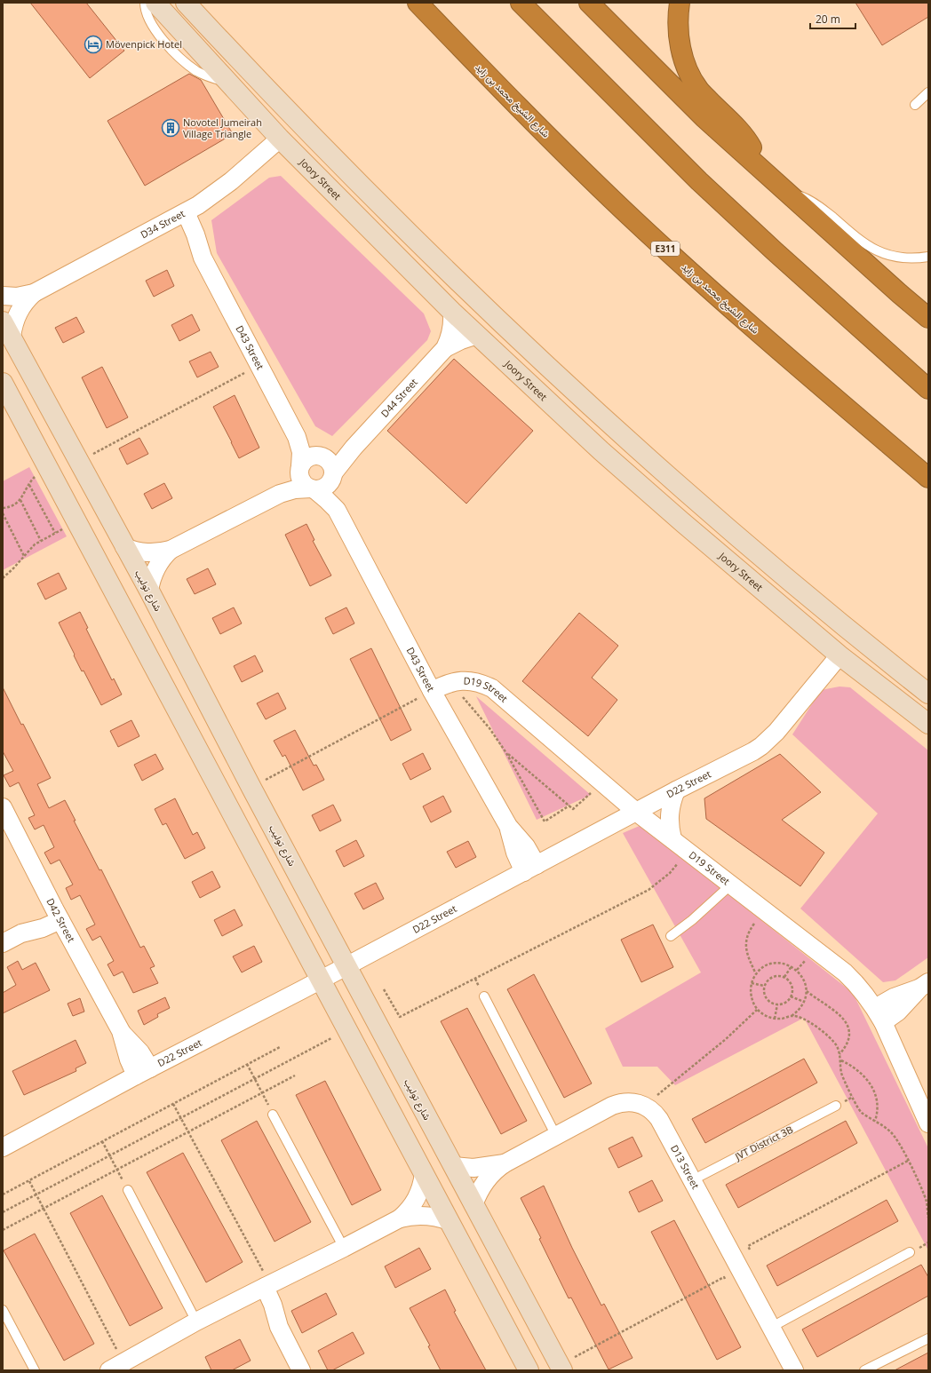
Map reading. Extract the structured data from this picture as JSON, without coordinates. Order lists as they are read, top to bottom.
{
  "streets": {
    "highway": ["شارع الشيخ محمد بن زايد", "E311"],
    "street": [
      "Joory Street",
      "D34 Street",
      "D43 Street",
      "D44 Street",
      "شارع توليب",
      "D19 Street",
      "D22 Street",
      "D42 Street",
      "D13 Street"
    ],
    "lane": ["JVT District 3B"]
  },
  "crossings": [
    ["Joory Street", "D34 Street"],
    ["Joory Street", "D44 Street"],
    ["Joory Street", "D22 Street"],
    ["D34 Street", "D43 Street"],
    ["D34 Street", "شارع توليب"],
    ["D43 Street", "D44 Street"],
    ["D43 Street", "D19 Street"],
    ["D43 Street", "D22 Street"],
    ["شارع توليب", "D22 Street"],
    ["D19 Street", "D22 Street"],
    ["D22 Street", "D42 Street"],
    ["JVT District 3B", "D13 Street"]
  ],
  "places": {
    "hotel": ["Mövenpick Hotel"],
    "building": ["Novotel Jumeirah Village Triangle"]
  },
  "scale_bar": "20 m"
}
